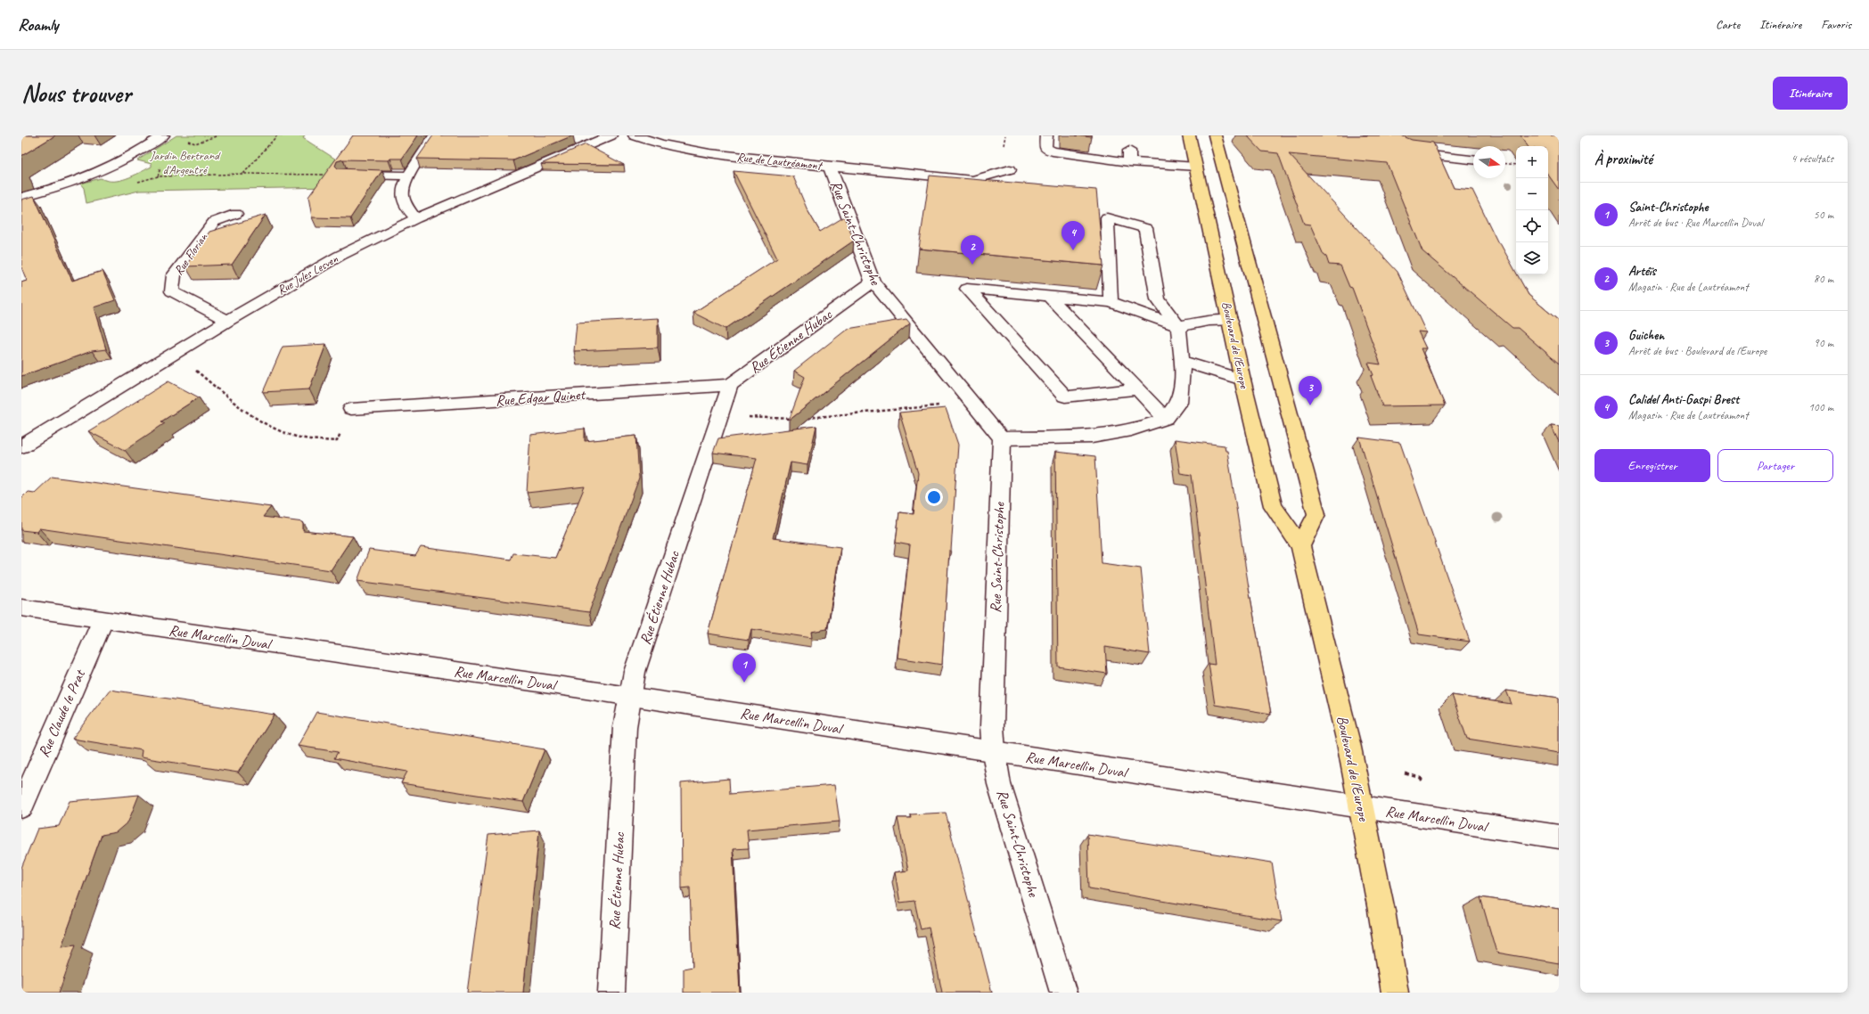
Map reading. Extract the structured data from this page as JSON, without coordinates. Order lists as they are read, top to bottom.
{
  "streets": {
    "main road": ["Boulevard de l'Europe"],
    "street": [
      "Rue de Lautréamont",
      "Rue Saint-Christophe",
      "Rue Florian",
      "Rue Jules Lesven",
      "Rue Étienne Hubac",
      "Rue Edgar Quinet",
      "Rue Marcellin Duval",
      "Rue Claude le Prat"
    ]
  },
  "crossings": [
    ["Rue de Lautréamont", "Rue Saint-Christophe"],
    ["Rue Saint-Christophe", "Rue Étienne Hubac"],
    ["Rue Saint-Christophe", "Rue Marcellin Duval"],
    ["Rue Florian", "Rue Jules Lesven"],
    ["Rue Étienne Hubac", "Rue Edgar Quinet"],
    ["Rue Étienne Hubac", "Rue Marcellin Duval"],
    ["Boulevard de l'Europe", "Rue Marcellin Duval"],
    ["Rue Marcellin Duval", "Rue Claude le Prat"]
  ],
  "parks": ["Jardin Bertrand d'Argentré"],
  "north": "right",
  "page": {
    "header": "Roamly",
    "nav": ["Carte", "Itinéraire", "Favoris"],
    "buttons": [
      "Itinéraire",
      ["Enregistrer", "Partager"]
    ],
    "title": "Nous trouver",
    "heading": ["À proximité", "4 résultats"],
    "map_buttons": ["+", "−"],
    "list": [
      {
        "mark": "1",
        "name": "Saint-Christophe",
        "note": "Arrêt de bus · Rue Marcellin Duval",
        "value": "50 m"
      },
      {
        "mark": "2",
        "name": "Artéïs",
        "note": "Magasin · Rue de Lautréamont",
        "value": "80 m"
      },
      {
        "mark": "3",
        "name": "Guichen",
        "note": "Arrêt de bus · Boulevard de l'Europe",
        "value": "90 m"
      },
      {
        "mark": "4",
        "name": "Calidel Anti-Gaspi Brest",
        "note": "Magasin · Rue de Lautréamont",
        "value": "100 m"
      }
    ],
    "pins": [
      "4",
      "2",
      "3",
      "1"
    ]
  }
}
